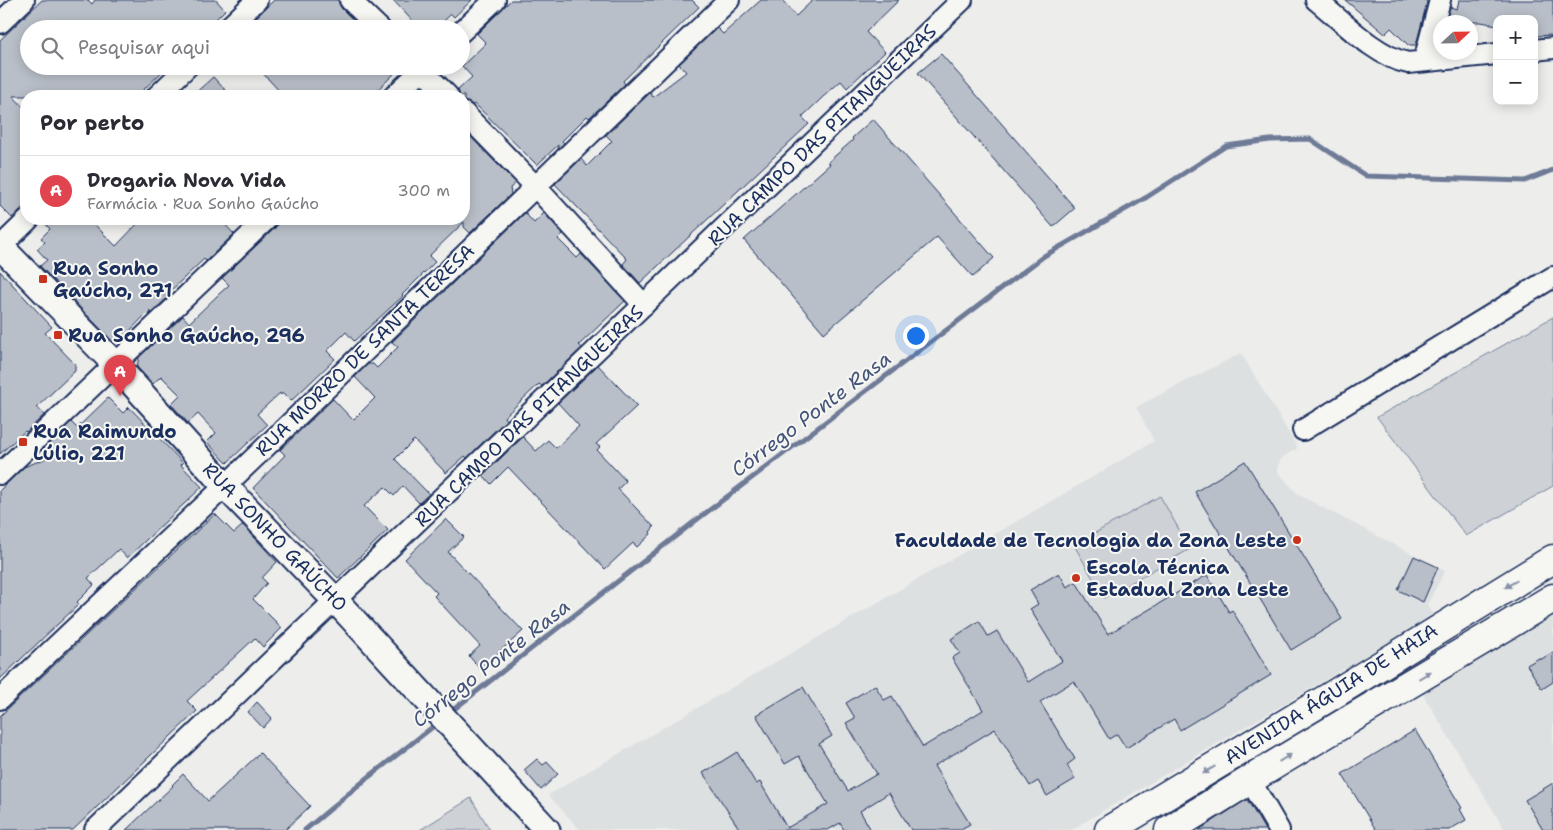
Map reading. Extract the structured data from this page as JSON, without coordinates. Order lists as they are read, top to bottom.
{
  "streets": {
    "main road": ["AVENIDA ÁGUIA DE HAIA"],
    "street": ["RUA CAMPO DAS PITANGUEIRAS", "RUA MORRO DE SANTA TERESA", "RUA SONHO GAÚCHO"]
  },
  "crossings": [
    ["RUA CAMPO DAS PITANGUEIRAS", "RUA SONHO GAÚCHO"],
    ["RUA MORRO DE SANTA TERESA", "RUA SONHO GAÚCHO"]
  ],
  "water": ["Córrego Ponte Rasa"],
  "places": {
    "transit": ["Rua Sonho Gaúcho, 271", "Rua Sonho Gaúcho, 296", "Rua Raimundo Lúlio, 221"],
    "other": ["Faculdade de Tecnologia da Zona Leste", "Escola Técnica Estadual Zona Leste"]
  },
  "north": "right",
  "page": {
    "map_buttons": ["+", "−"],
    "search": "Pesquisar aqui",
    "heading": "Por perto",
    "list": [
      {
        "mark": "A",
        "name": "Drogaria Nova Vida",
        "note": "Farmácia · Rua Sonho Gaúcho",
        "value": "300 m"
      }
    ],
    "pins": "A"
  }
}
